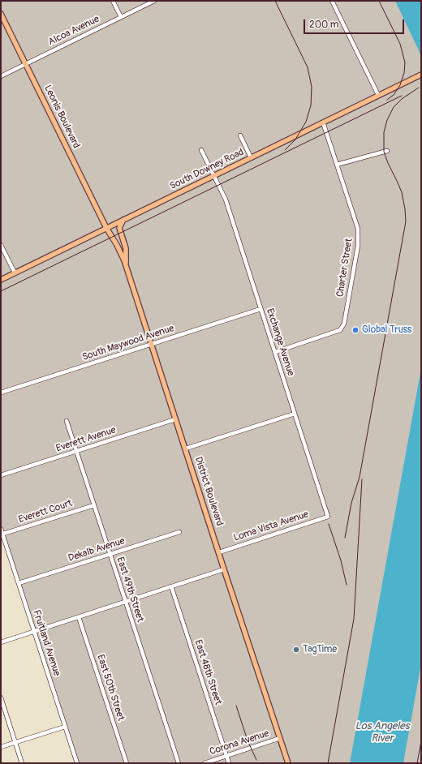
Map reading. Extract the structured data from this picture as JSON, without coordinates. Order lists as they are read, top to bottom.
{
  "streets": {
    "main road": ["Leonis Boulevard", "South Downey Road", "District Boulevard"],
    "street": [
      "Alcoa Avenue",
      "Charter Street",
      "Exchange Avenue",
      "South Maywood Avenue",
      "Everett Avenue",
      "Everett Court",
      "Loma Vista Avenue",
      "Dekalb Avenue",
      "East 49th Street",
      "Fruitland Avenue",
      "East 48th Street",
      "East 50th Street",
      "Corona Avenue"
    ]
  },
  "crossings": [
    ["Alcoa Avenue", "Leonis Boulevard"],
    ["Leonis Boulevard", "South Downey Road"],
    ["Leonis Boulevard", "District Boulevard"],
    ["South Downey Road", "Charter Street"],
    ["South Downey Road", "Exchange Avenue"],
    ["South Downey Road", "District Boulevard"],
    ["Charter Street", "Exchange Avenue"],
    ["Exchange Avenue", "South Maywood Avenue"],
    ["Exchange Avenue", "Loma Vista Avenue"],
    ["South Maywood Avenue", "District Boulevard"],
    ["Everett Avenue", "District Boulevard"],
    ["Everett Avenue", "East 49th Street"],
    ["District Boulevard", "Loma Vista Avenue"],
    ["District Boulevard", "Corona Avenue"],
    ["Everett Court", "East 49th Street"],
    ["Everett Court", "Fruitland Avenue"],
    ["Dekalb Avenue", "East 49th Street"],
    ["Dekalb Avenue", "Fruitland Avenue"],
    ["East 48th Street", "Corona Avenue"]
  ],
  "water": ["Los Angeles River"],
  "places": ["Global Truss", "TagTime"],
  "scale_bar": "200 m"
}
